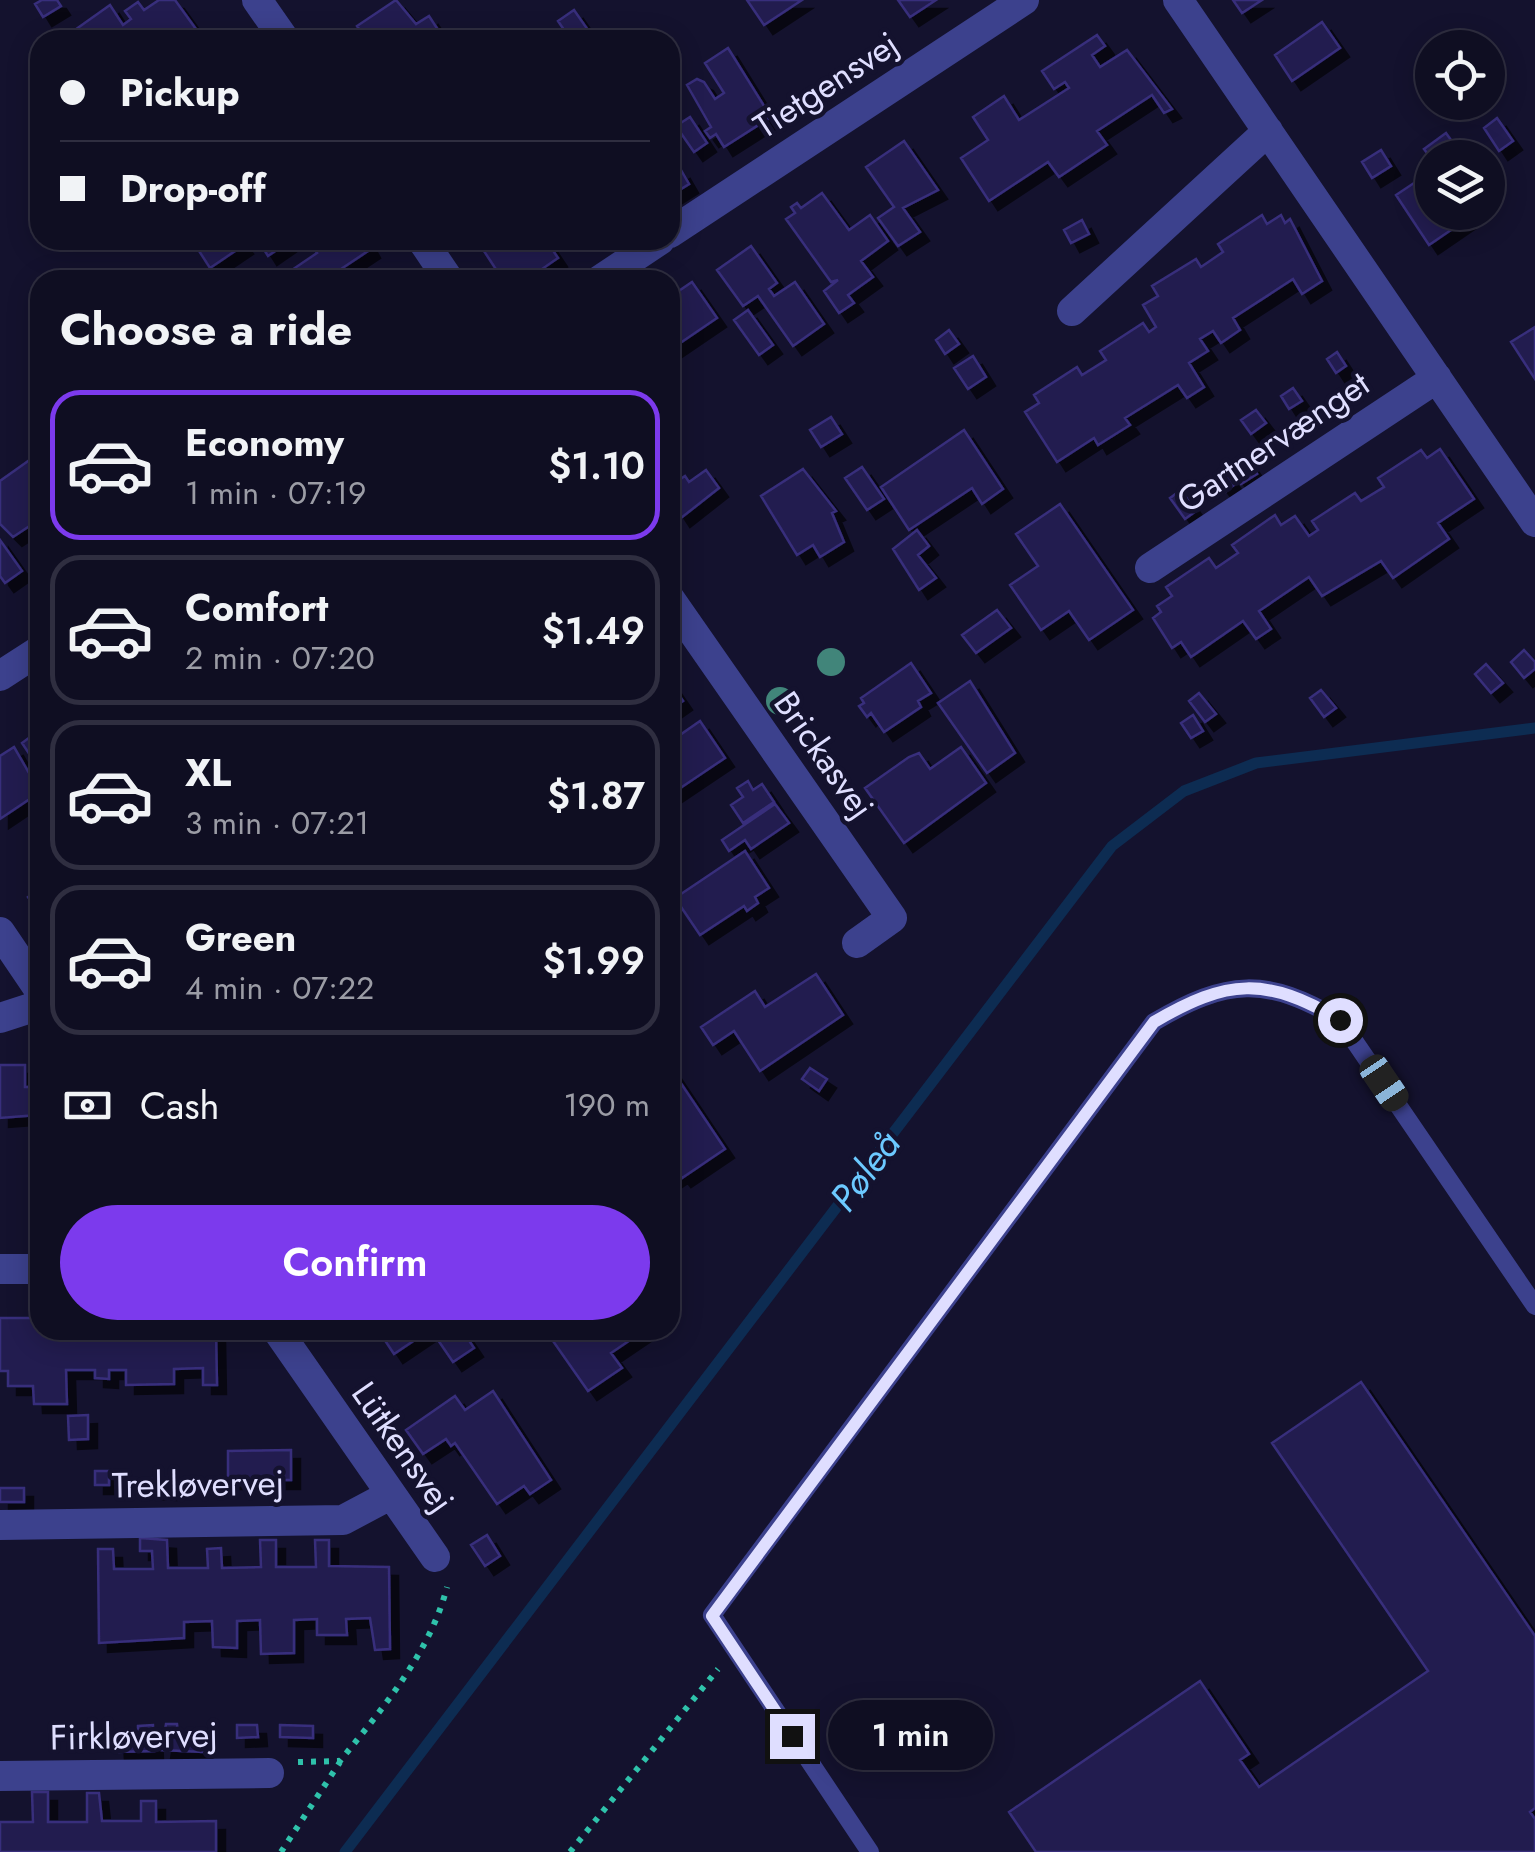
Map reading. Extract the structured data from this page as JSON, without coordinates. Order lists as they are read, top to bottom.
{
  "streets": {
    "street": [
      "Tietgensvej",
      "Gartnervænget",
      "Brickasvej",
      "Lütkensvej",
      "Trekløvervej",
      "Firkløvervej"
    ]
  },
  "crossings": [
    ["Lütkensvej", "Trekløvervej"]
  ],
  "water": ["Pøleå"],
  "page": {
    "banner": ["Pickup", "Drop-off"],
    "heading": "Choose a ride",
    "list": [
      {
        "name": "Economy",
        "note": "1 min · 07:19",
        "value": "$1.10"
      },
      {
        "name": "Comfort",
        "note": "2 min · 07:20",
        "value": "$1.49"
      },
      {
        "name": "XL",
        "note": "3 min · 07:21",
        "value": "$1.87"
      },
      {
        "name": "Green",
        "note": "4 min · 07:22",
        "value": "$1.99"
      }
    ],
    "pay": ["Cash", "190 m"],
    "buttons": "Confirm",
    "bubble": "1 min"
  }
}
